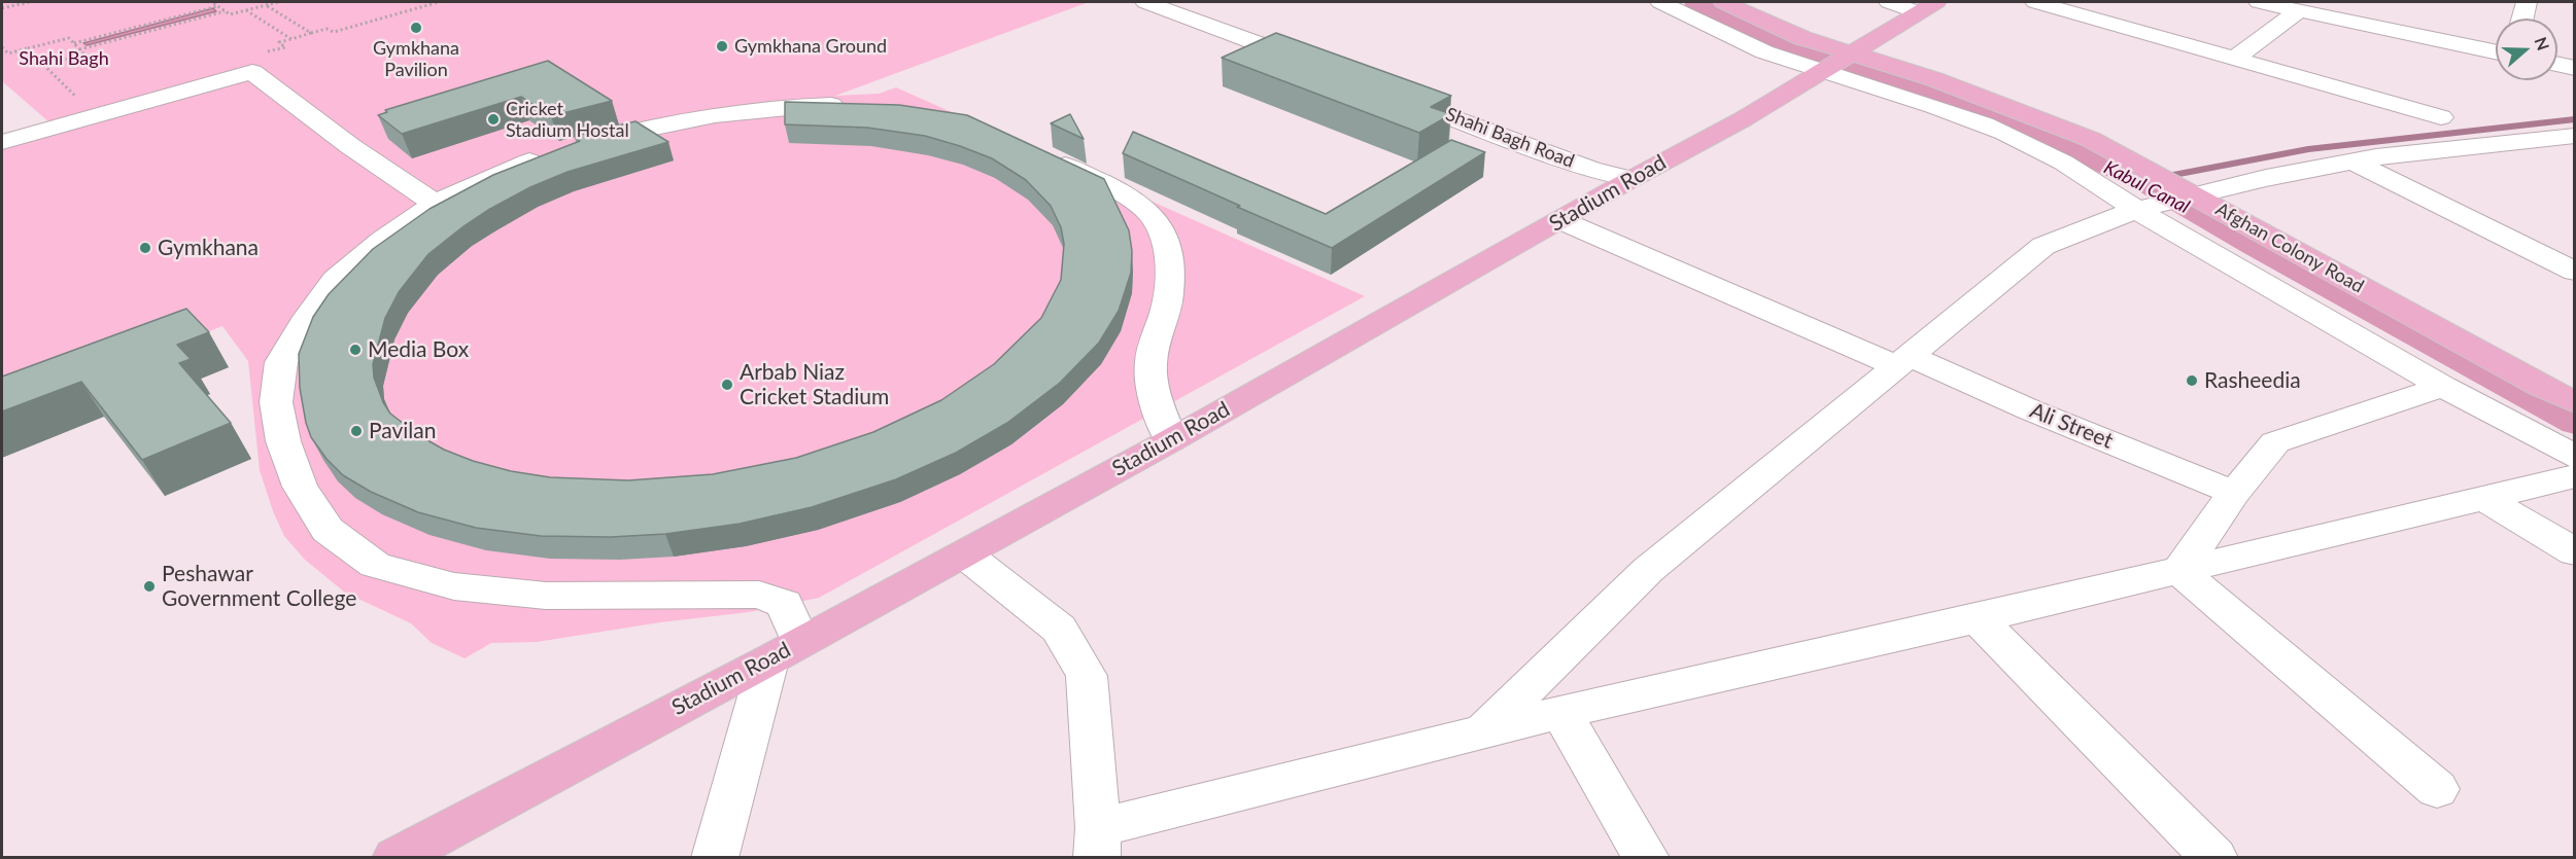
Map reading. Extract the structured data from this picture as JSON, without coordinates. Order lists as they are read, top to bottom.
{
  "streets": {
    "main road": ["Stadium Road", "Afghan Colony Road"],
    "street": ["Shahi Bagh Road", "Ali Street"]
  },
  "crossings": [
    ["Shahi Bagh Road", "Stadium Road"],
    ["Stadium Road", "Afghan Colony Road"],
    ["Stadium Road", "Ali Street"]
  ],
  "water": ["Kabul Canal"],
  "parks": ["Shahi Bagh"],
  "places": [
    "Gymkhana Pavilion",
    "Gymkhana Ground",
    "Cricket Stadium Hostal",
    "Gymkhana",
    "Media Box",
    "Rasheedia",
    "Arbab Niaz Cricket Stadium",
    "Pavilan",
    "Peshawar Government College"
  ],
  "north": "right"
}
